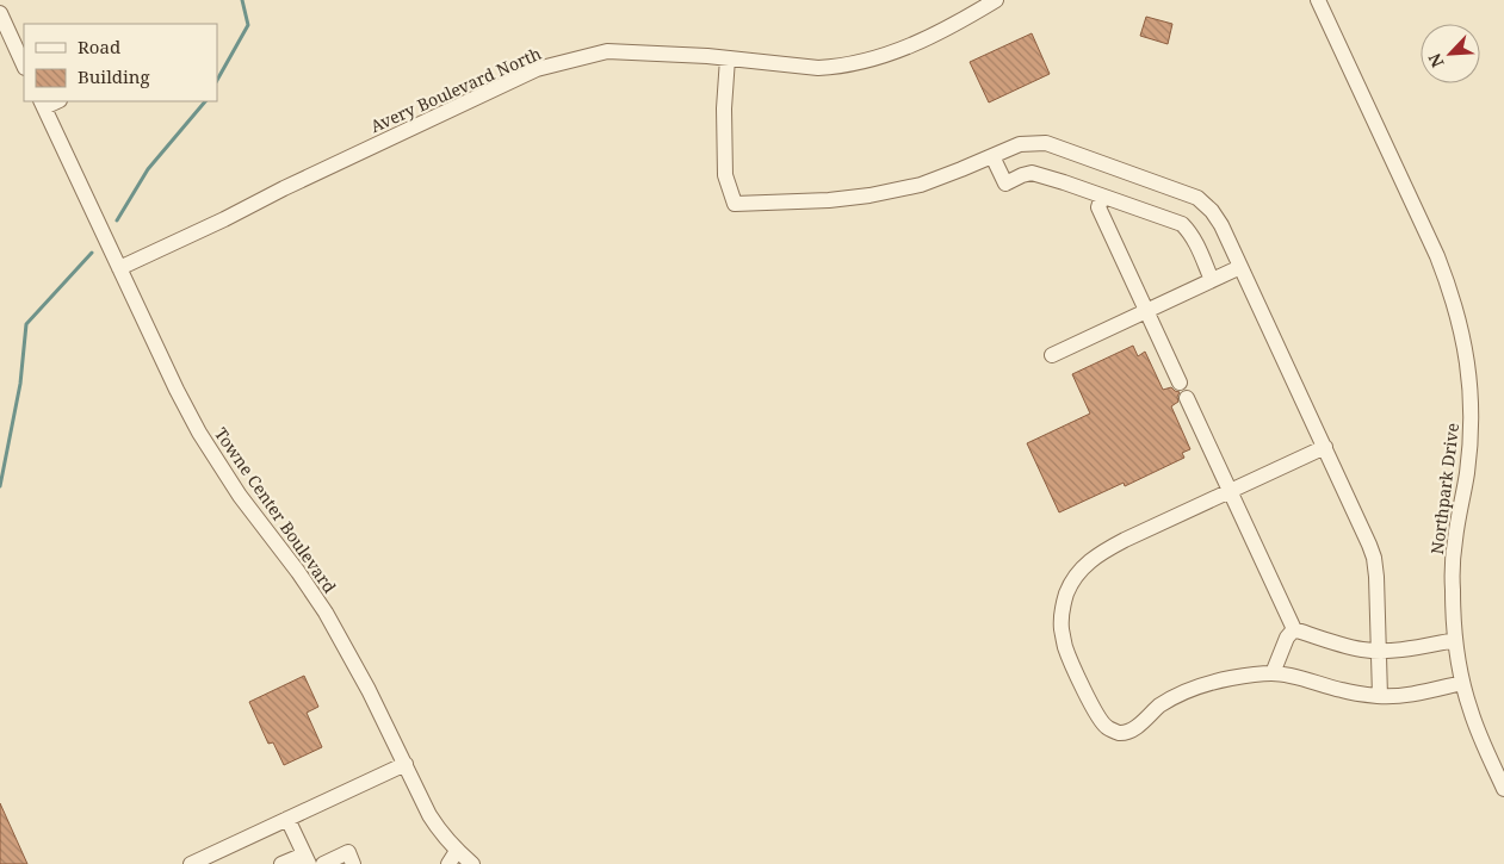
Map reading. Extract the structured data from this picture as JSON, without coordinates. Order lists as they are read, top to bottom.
{
  "streets": {
    "street": ["Avery Boulevard North", "Northpark Drive", "Towne Center Boulevard"]
  },
  "crossings": [
    ["Avery Boulevard North", "Towne Center Boulevard"]
  ],
  "legend": ["Road", "Building"],
  "north": "bottom left"
}
